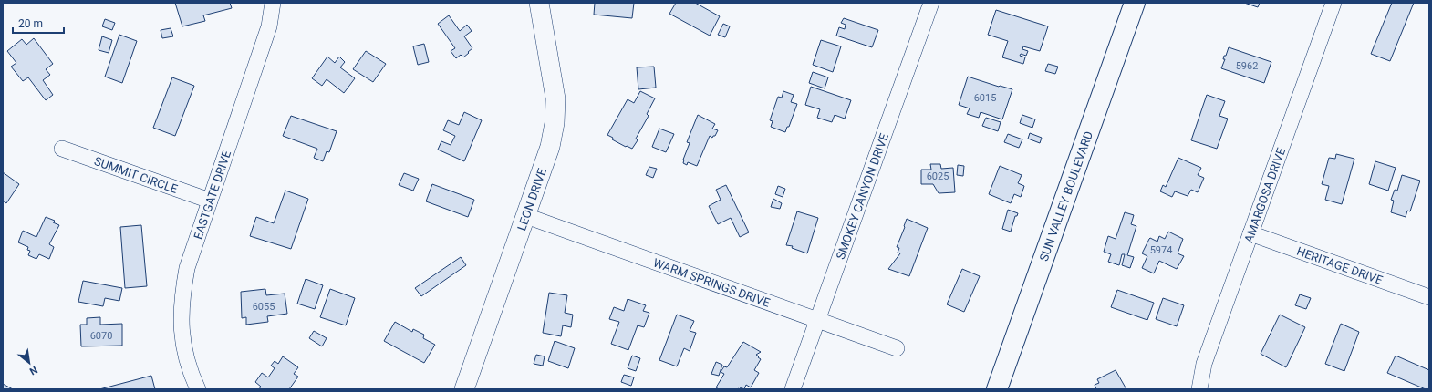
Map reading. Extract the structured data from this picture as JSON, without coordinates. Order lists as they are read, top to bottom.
{
  "streets": {
    "main road": ["SUN VALLEY BOULEVARD"],
    "street": [
      "SUMMIT CIRCLE",
      "EASTGATE DRIVE",
      "AMARGOSA DRIVE",
      "SMOKEY CANYON DRIVE",
      "LEON DRIVE",
      "HERITAGE DRIVE",
      "WARM SPRINGS DRIVE"
    ]
  },
  "crossings": [
    ["SUMMIT CIRCLE", "EASTGATE DRIVE"],
    ["AMARGOSA DRIVE", "HERITAGE DRIVE"],
    ["SMOKEY CANYON DRIVE", "WARM SPRINGS DRIVE"],
    ["LEON DRIVE", "WARM SPRINGS DRIVE"]
  ],
  "house_numbers": [
    "5962",
    "6015",
    "6025",
    "5974",
    "6055",
    "6070"
  ],
  "scale_bar": "20 m",
  "north": "bottom right"
}
